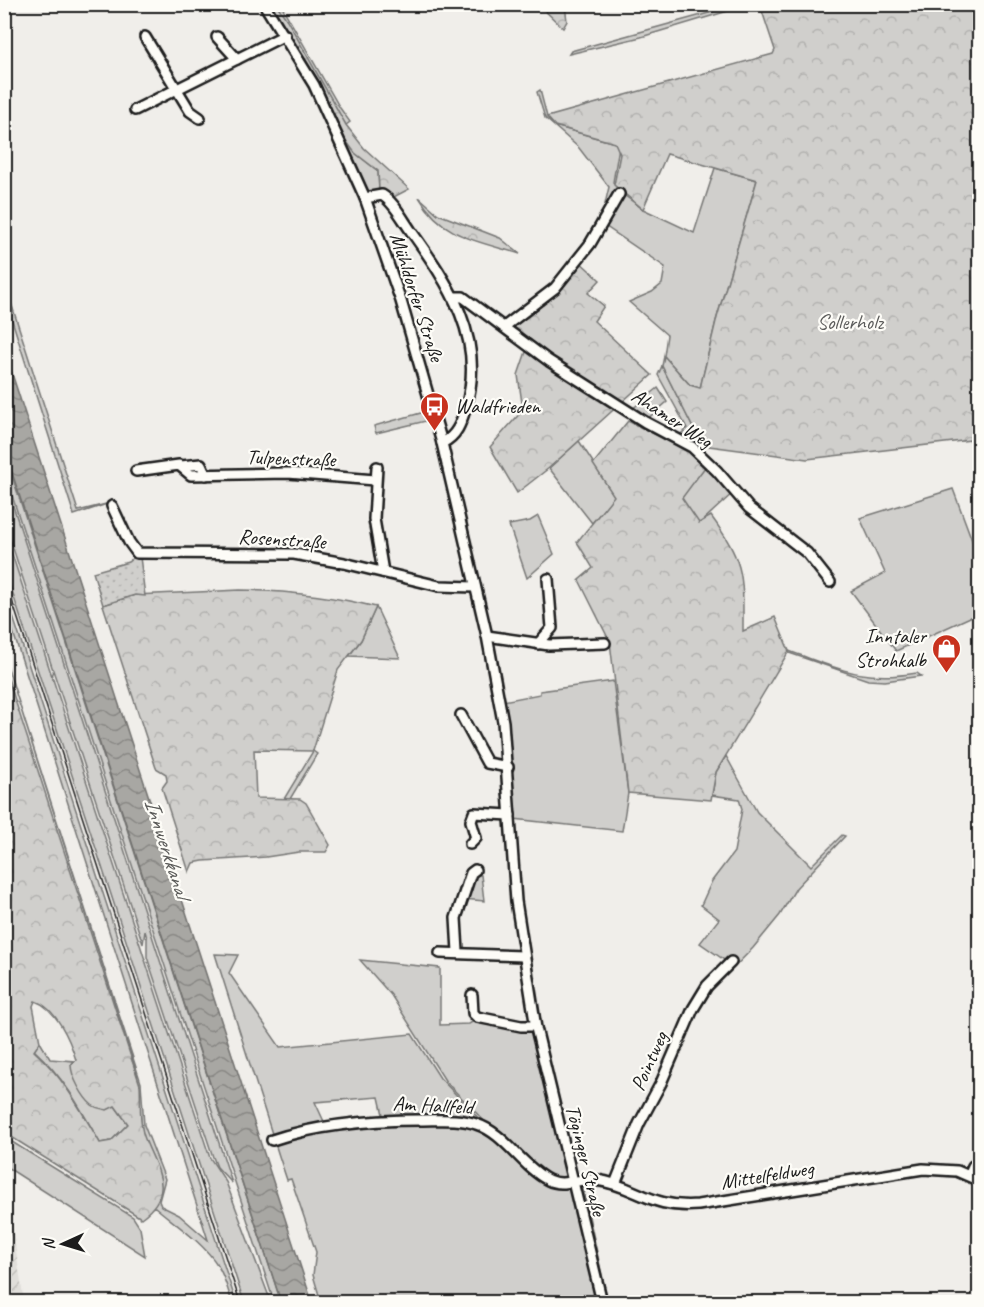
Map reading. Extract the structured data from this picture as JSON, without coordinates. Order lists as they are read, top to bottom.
{
  "streets": {
    "street": [
      "Mühldorfer Straße",
      "Ahamer Weg",
      "Tulpenstraße",
      "Rosenstraße",
      "Pointweg",
      "Am Hallfeld",
      "Töginger Straße",
      "Mittelfeldweg"
    ]
  },
  "crossings": [
    ["Mühldorfer Straße", "Ahamer Weg"],
    ["Mühldorfer Straße", "Rosenstraße"],
    ["Mühldorfer Straße", "Töginger Straße"],
    ["Pointweg", "Mittelfeldweg"],
    ["Am Hallfeld", "Töginger Straße"],
    ["Am Hallfeld", "Mittelfeldweg"],
    ["Töginger Straße", "Mittelfeldweg"]
  ],
  "water": ["Innwerkkanal"],
  "parks": ["Sollerholz"],
  "places": {
    "bus stop": ["Waldfrieden"],
    "shop": ["Inntaler Strohkalb"]
  },
  "north": "left"
}
